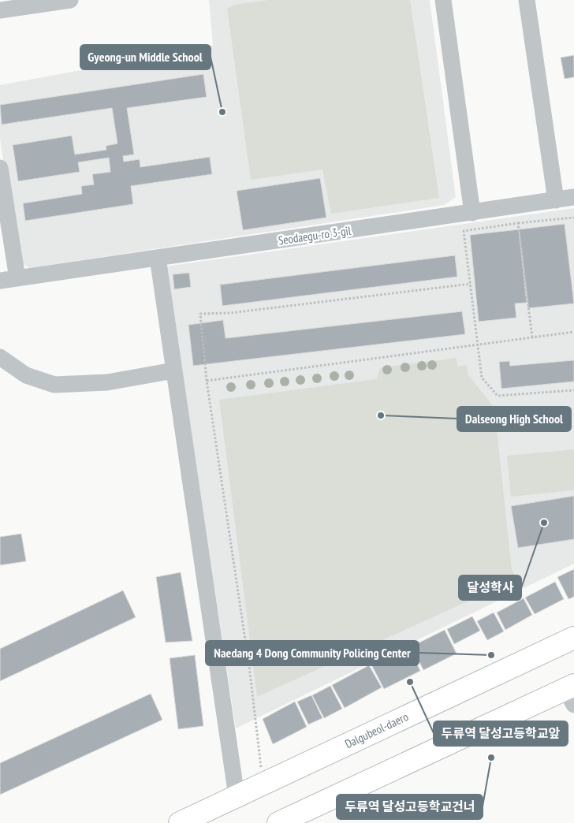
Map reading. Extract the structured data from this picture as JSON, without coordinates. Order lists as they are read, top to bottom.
{
  "streets": {
    "main road": ["Dalgubeol-daero"],
    "street": ["Seodaegu-ro 3-gil"]
  },
  "places": [
    "Gyeong-un Middle School",
    "Dalseong High School",
    "달성학사",
    "Naedang 4 Dong Community Policing Center",
    "두류역 달성고등학교앞",
    "두류역 달성고등학교건너"
  ]
}
